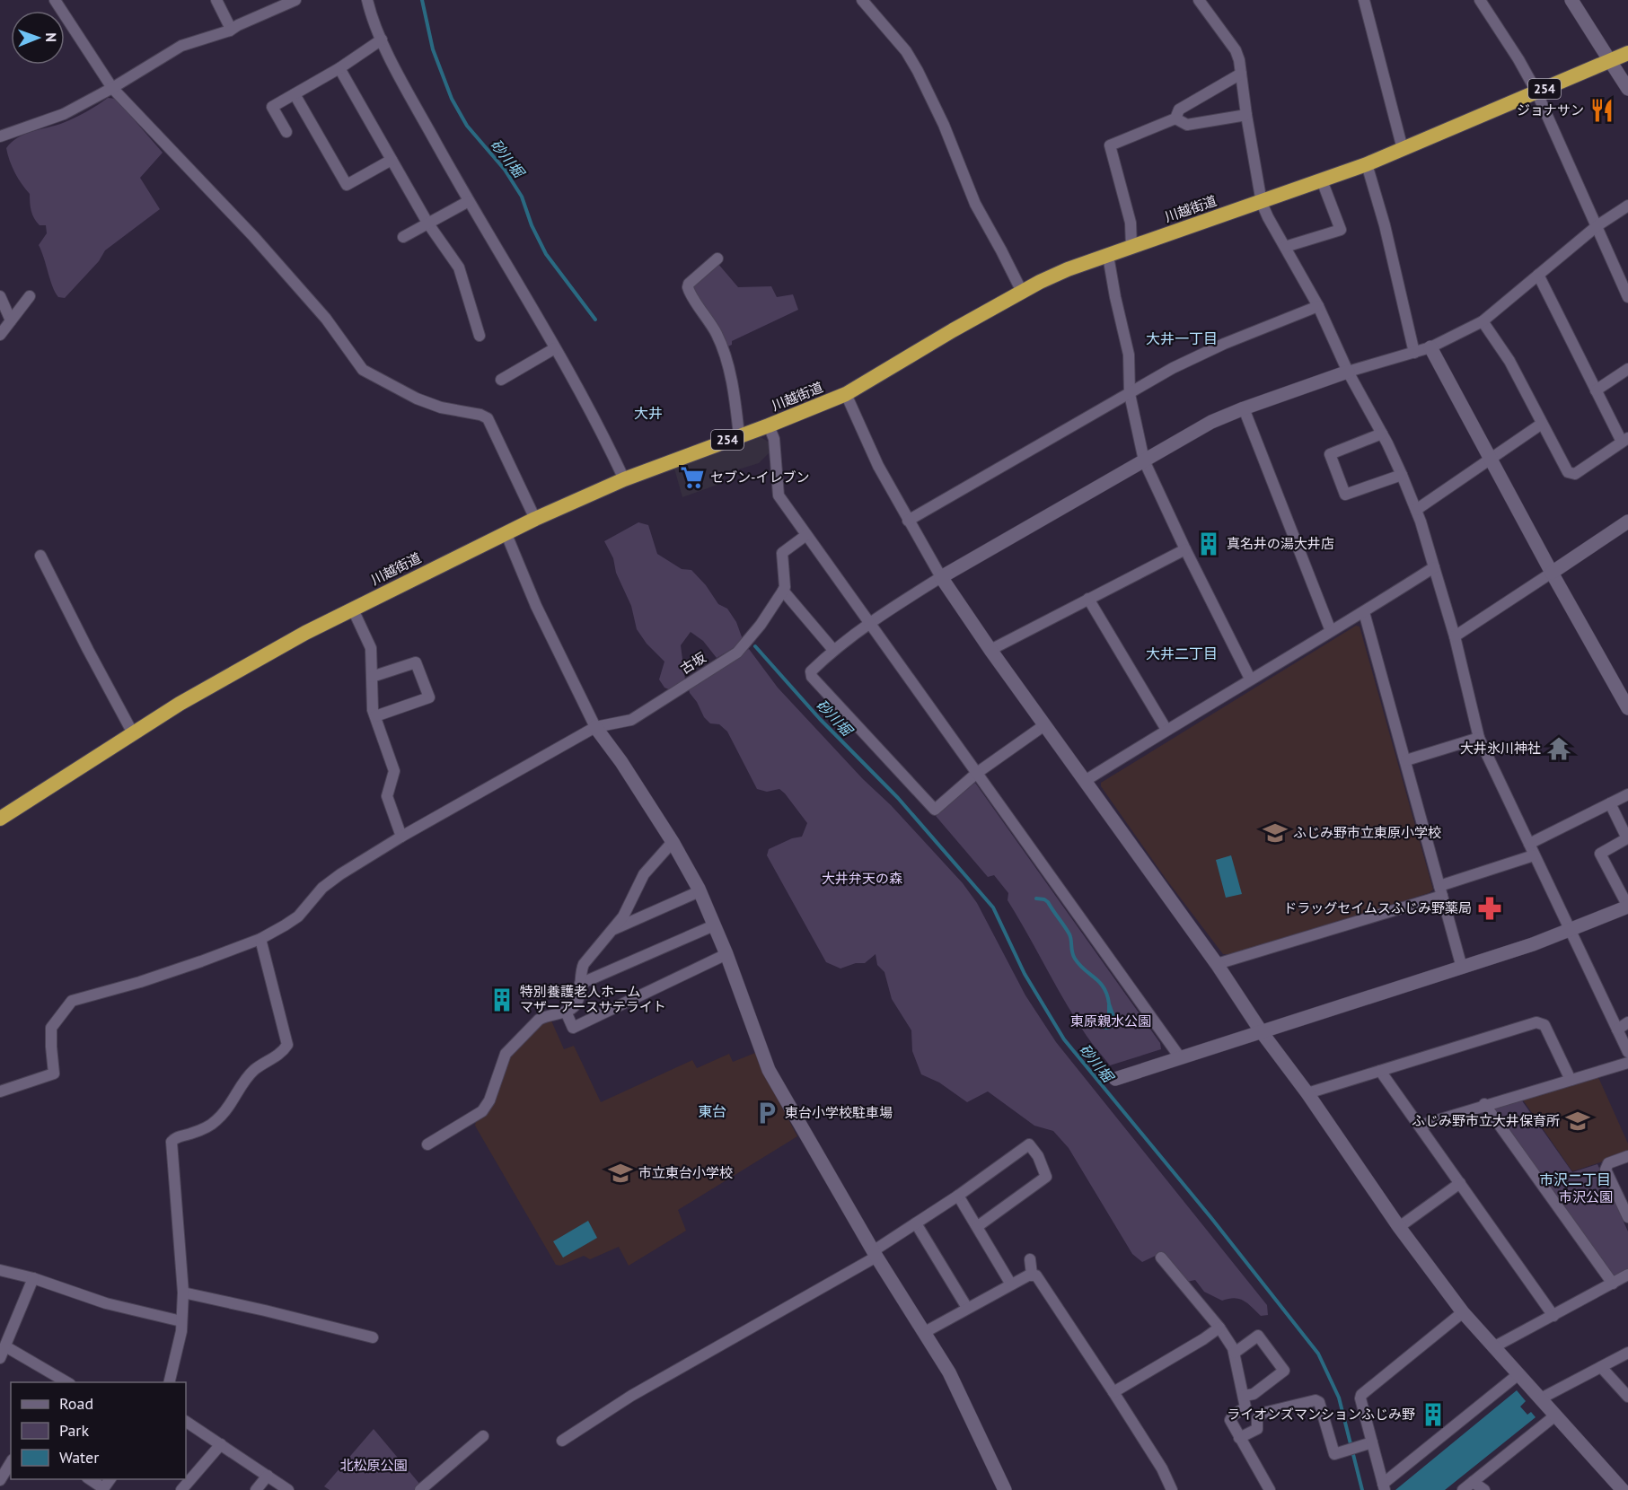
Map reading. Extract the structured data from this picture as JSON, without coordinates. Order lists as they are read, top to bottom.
{
  "streets": {
    "highway": ["254", "川越街道"],
    "street": ["古坂"]
  },
  "districts": [
    "大井一丁目",
    "大井",
    "大井二丁目",
    "東台",
    "市沢二丁目"
  ],
  "water": ["砂川堀"],
  "parks": [
    "大井弁天の森",
    "東原親水公園",
    "市沢公園",
    "北松原公園"
  ],
  "places": {
    "restaurant": ["ジョナサン"],
    "supermarket": ["セブン-イレブン"],
    "building": ["真名井の湯大井店", "特別養護老人ホーム マザーアースサテライト", "ライオンズマンションふじみ野"],
    "temple": ["大井氷川神社"],
    "school or university": ["ふじみ野市立東原小学校", "ふじみ野市立大井保育所", "市立東台小学校"],
    "pharmacy": ["ドラッグセイムスふじみ野薬局"],
    "parking": ["東台小学校駐車場"]
  },
  "legend": ["Road", "Park", "Water"],
  "north": "right"
}
